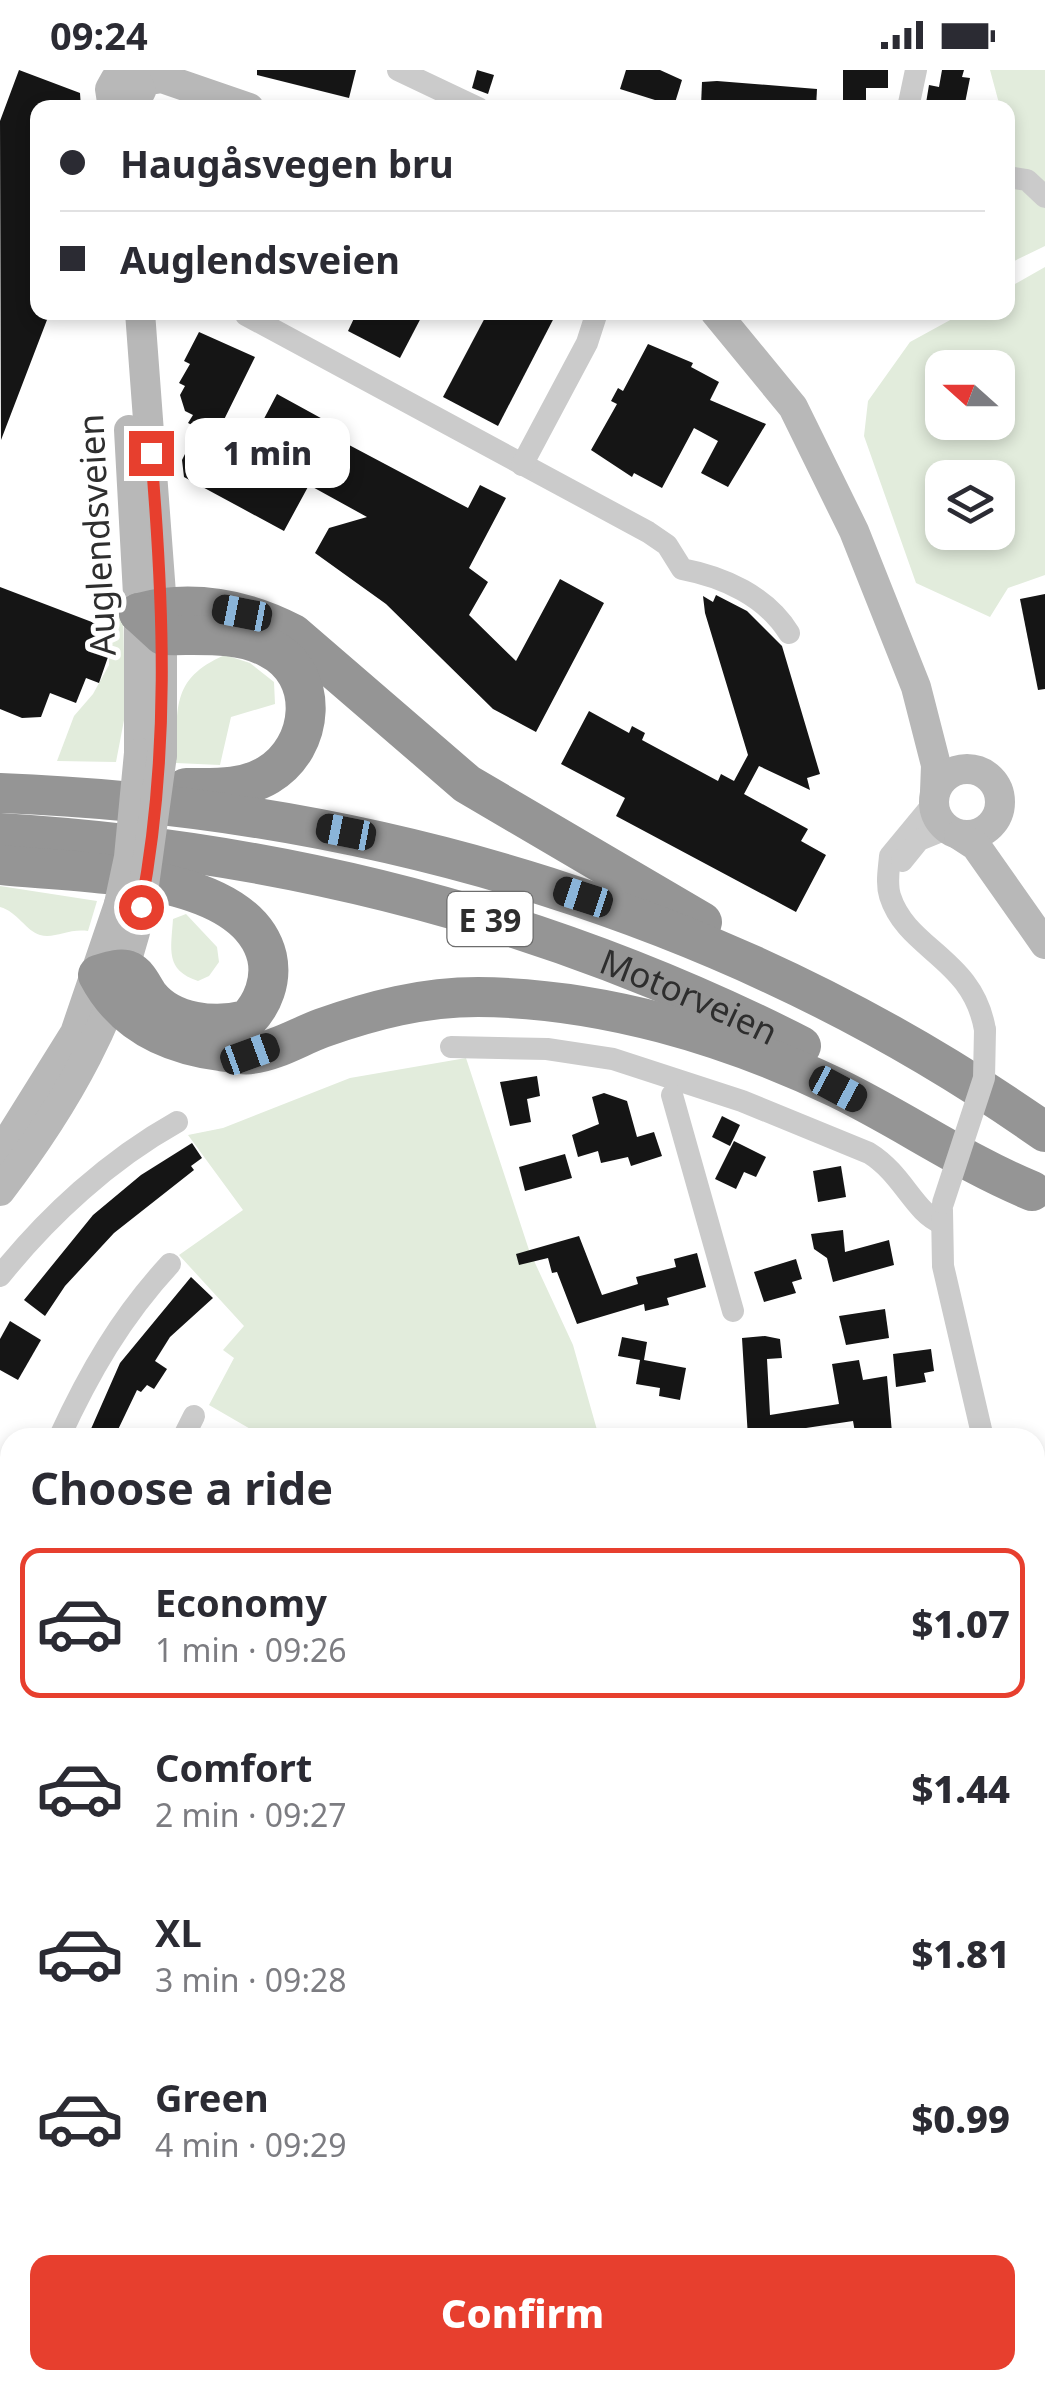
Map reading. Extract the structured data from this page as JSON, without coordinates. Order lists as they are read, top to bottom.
{
  "streets": {
    "highway": ["E 39", "Motorveien"],
    "main road": ["Auglendsveien"]
  },
  "crossings": [
    ["Auglendsveien", "E 39"],
    ["E 39", "Motorveien"]
  ],
  "north": "left",
  "page": {
    "status": "09:24",
    "banner": ["Haugåsvegen bru", "Auglendsveien"],
    "bubble": "1 min",
    "heading": "Choose a ride",
    "list": [
      {
        "name": "Economy",
        "note": "1 min · 09:26",
        "value": "$1.07"
      },
      {
        "name": "Comfort",
        "note": "2 min · 09:27",
        "value": "$1.44"
      },
      {
        "name": "XL",
        "note": "3 min · 09:28",
        "value": "$1.81"
      },
      {
        "name": "Green",
        "note": "4 min · 09:29",
        "value": "$0.99"
      }
    ],
    "buttons": "Confirm"
  }
}
